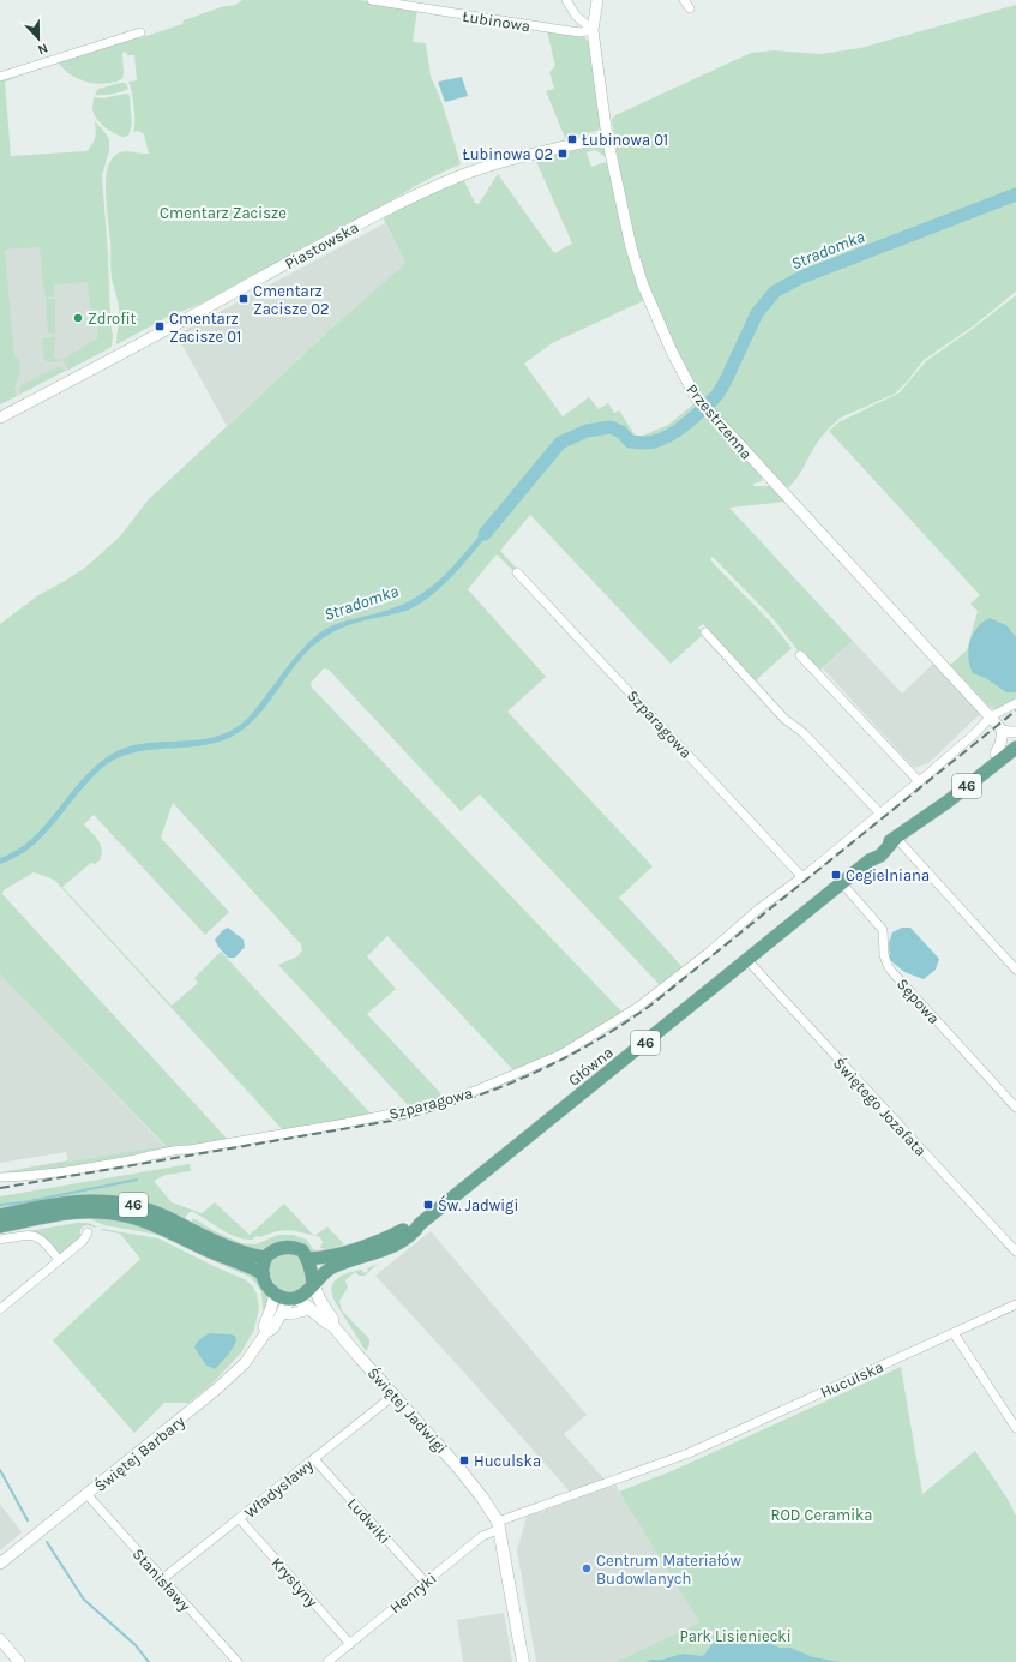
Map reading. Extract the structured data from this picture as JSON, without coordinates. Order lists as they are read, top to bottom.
{
  "streets": {
    "main road": ["46", "Główna", "Świętej Jadwigi"],
    "street": [
      "Łubinowa",
      "Piastowska",
      "Przestrzenna",
      "Szparagowa",
      "Sępowa",
      "Świętego Jozafata",
      "Huculska",
      "Świętej Barbary",
      "Władysławy",
      "Ludwiki",
      "Stanisławy",
      "Krystyny",
      "Henryki"
    ]
  },
  "crossings": [
    ["Łubinowa", "Przestrzenna"],
    ["Piastowska", "Przestrzenna"],
    ["Przestrzenna", "Szparagowa"],
    ["46", "Główna"],
    ["46", "Świętej Jadwigi"],
    ["46", "Świętej Barbary"],
    ["Sępowa", "Główna"],
    ["Główna", "Świętego Jozafata"],
    ["Główna", "Świętej Jadwigi"],
    ["Główna", "Świętej Barbary"],
    ["Huculska", "Świętej Jadwigi"],
    ["Huculska", "Henryki"],
    ["Świętej Jadwigi", "Świętej Barbary"],
    ["Świętej Jadwigi", "Władysławy"],
    ["Świętej Jadwigi", "Henryki"],
    ["Świętej Barbary", "Stanisławy"],
    ["Władysławy", "Ludwiki"],
    ["Władysławy", "Stanisławy"],
    ["Władysławy", "Krystyny"],
    ["Ludwiki", "Henryki"],
    ["Krystyny", "Henryki"]
  ],
  "water": ["Stradomka"],
  "parks": ["Cmentarz Zacisze", "ROD Ceramika", "Park Lisieniecki"],
  "places": {
    "transit": [
      "Łubinowa 01",
      "Łubinowa 02",
      "Cmentarz Zacisze 02",
      "Cmentarz Zacisze 01",
      "Cegielniana",
      "Św. Jadwigi",
      "Huculska"
    ],
    "other": ["Zdrofit", "Centrum Materiałów Budowlanych"]
  },
  "north": "bottom"
}
